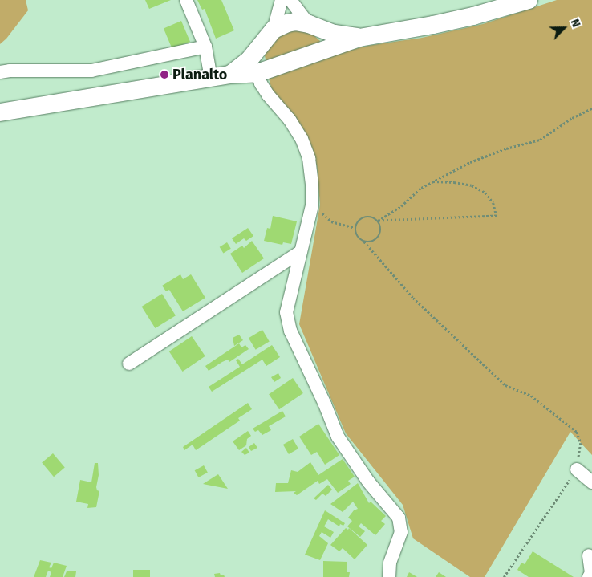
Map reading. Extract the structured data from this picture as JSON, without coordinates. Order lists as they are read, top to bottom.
{
  "places": ["Planalto"],
  "north": "top right"
}
